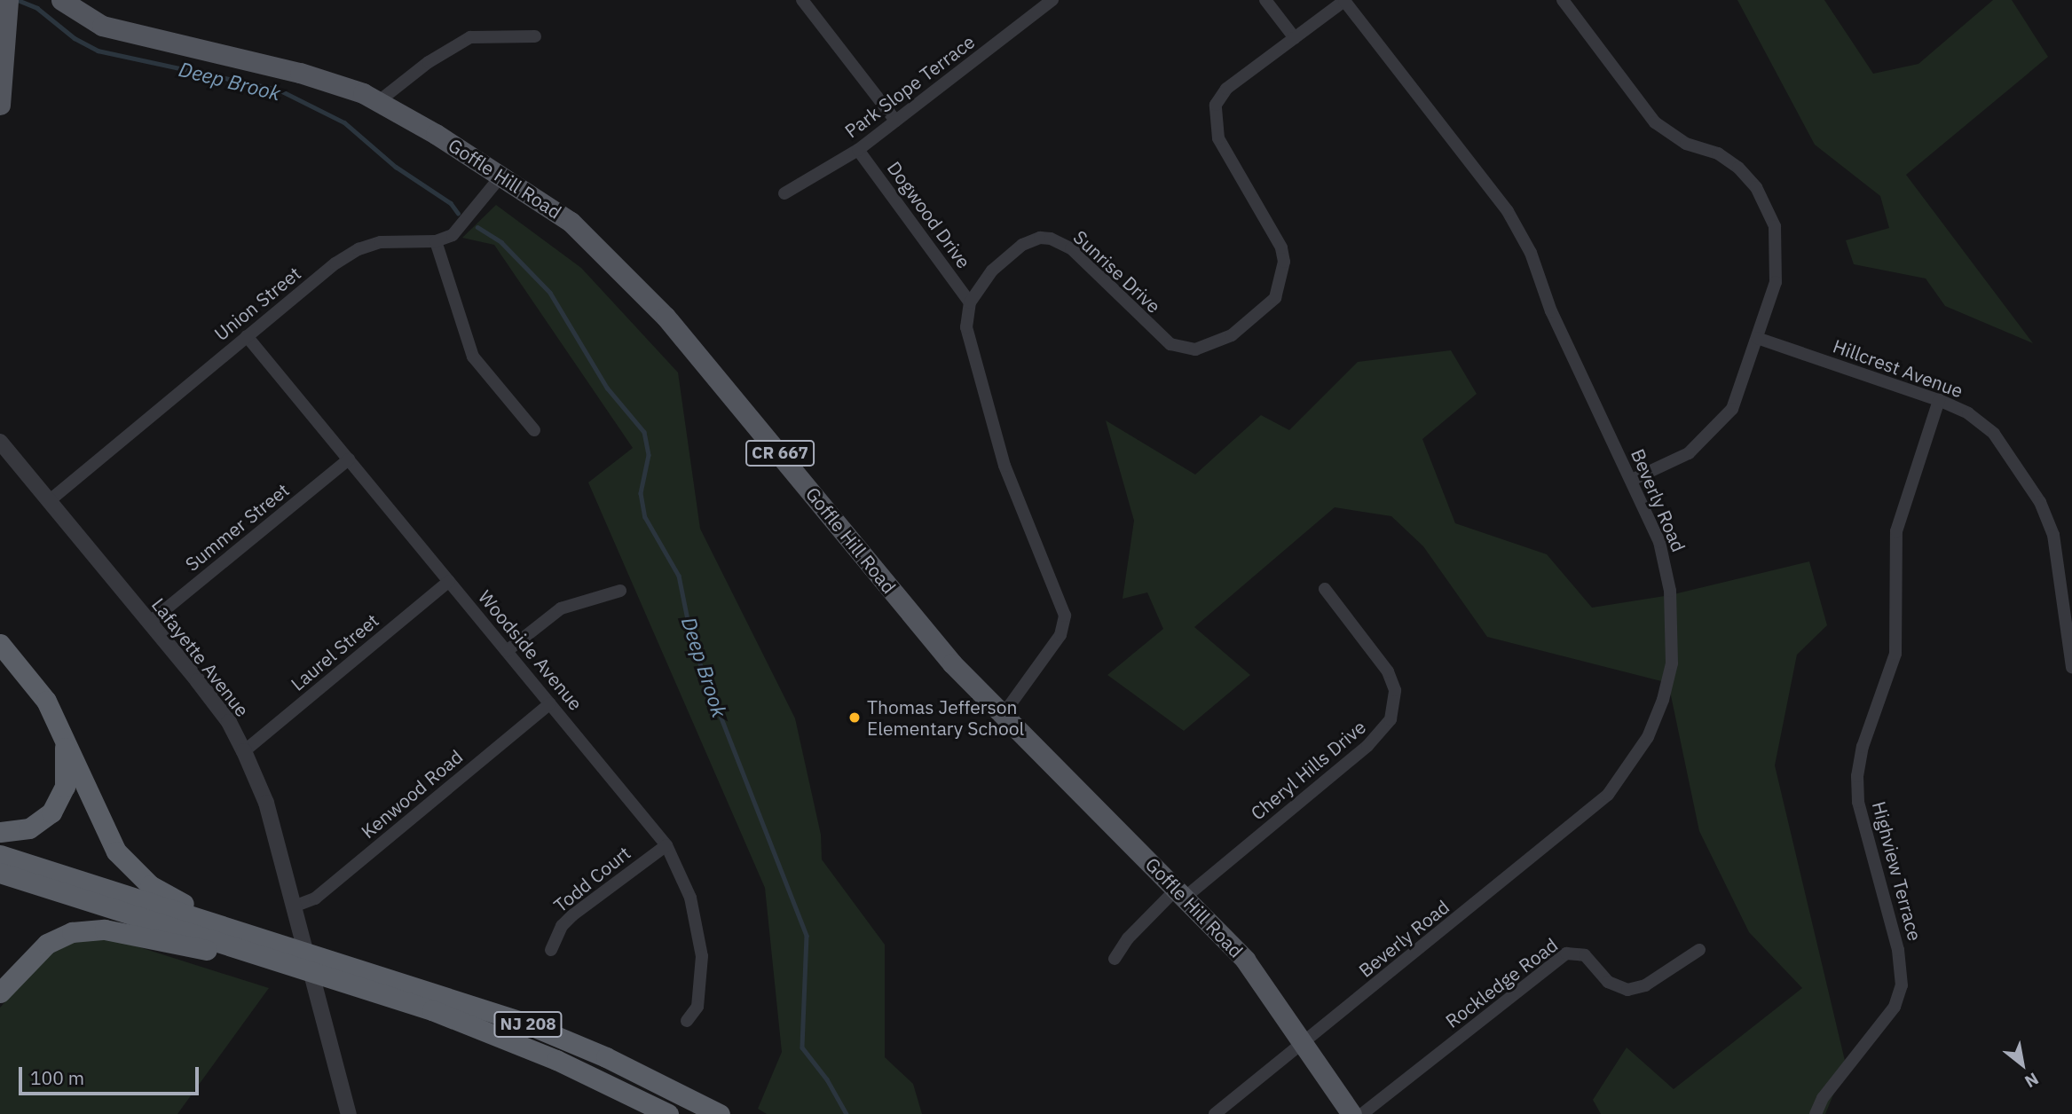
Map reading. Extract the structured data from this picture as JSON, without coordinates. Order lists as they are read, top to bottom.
{
  "streets": {
    "highway": ["NJ 208"],
    "main road": ["Goffle Hill Road", "CR 667"],
    "street": [
      "Park Slope Terrace",
      "Dogwood Drive",
      "Sunrise Drive",
      "Union Street",
      "Hillcrest Avenue",
      "Beverly Road",
      "Summer Street",
      "Woodside Avenue",
      "Laurel Street",
      "Lafayette Avenue",
      "Cheryl Hills Drive",
      "Kenwood Road",
      "Highview Terrace",
      "Todd Court",
      "Rockledge Road"
    ]
  },
  "crossings": [
    ["Park Slope Terrace", "Dogwood Drive"],
    ["Goffle Hill Road", "Union Street"],
    ["Goffle Hill Road", "Beverly Road"],
    ["Goffle Hill Road", "Cheryl Hills Drive"],
    ["Dogwood Drive", "Sunrise Drive"],
    ["Sunrise Drive", "Beverly Road"],
    ["Union Street", "Woodside Avenue"],
    ["Union Street", "Lafayette Avenue"],
    ["Hillcrest Avenue", "Highview Terrace"],
    ["Summer Street", "Woodside Avenue"],
    ["Summer Street", "Lafayette Avenue"],
    ["Woodside Avenue", "Laurel Street"],
    ["Woodside Avenue", "Kenwood Road"],
    ["Woodside Avenue", "Todd Court"],
    ["Laurel Street", "Lafayette Avenue"],
    ["Lafayette Avenue", "Kenwood Road"]
  ],
  "water": ["Deep Brook"],
  "places": ["Thomas Jefferson Elementary School"],
  "scale_bar": "100 m",
  "north": "bottom right"
}
